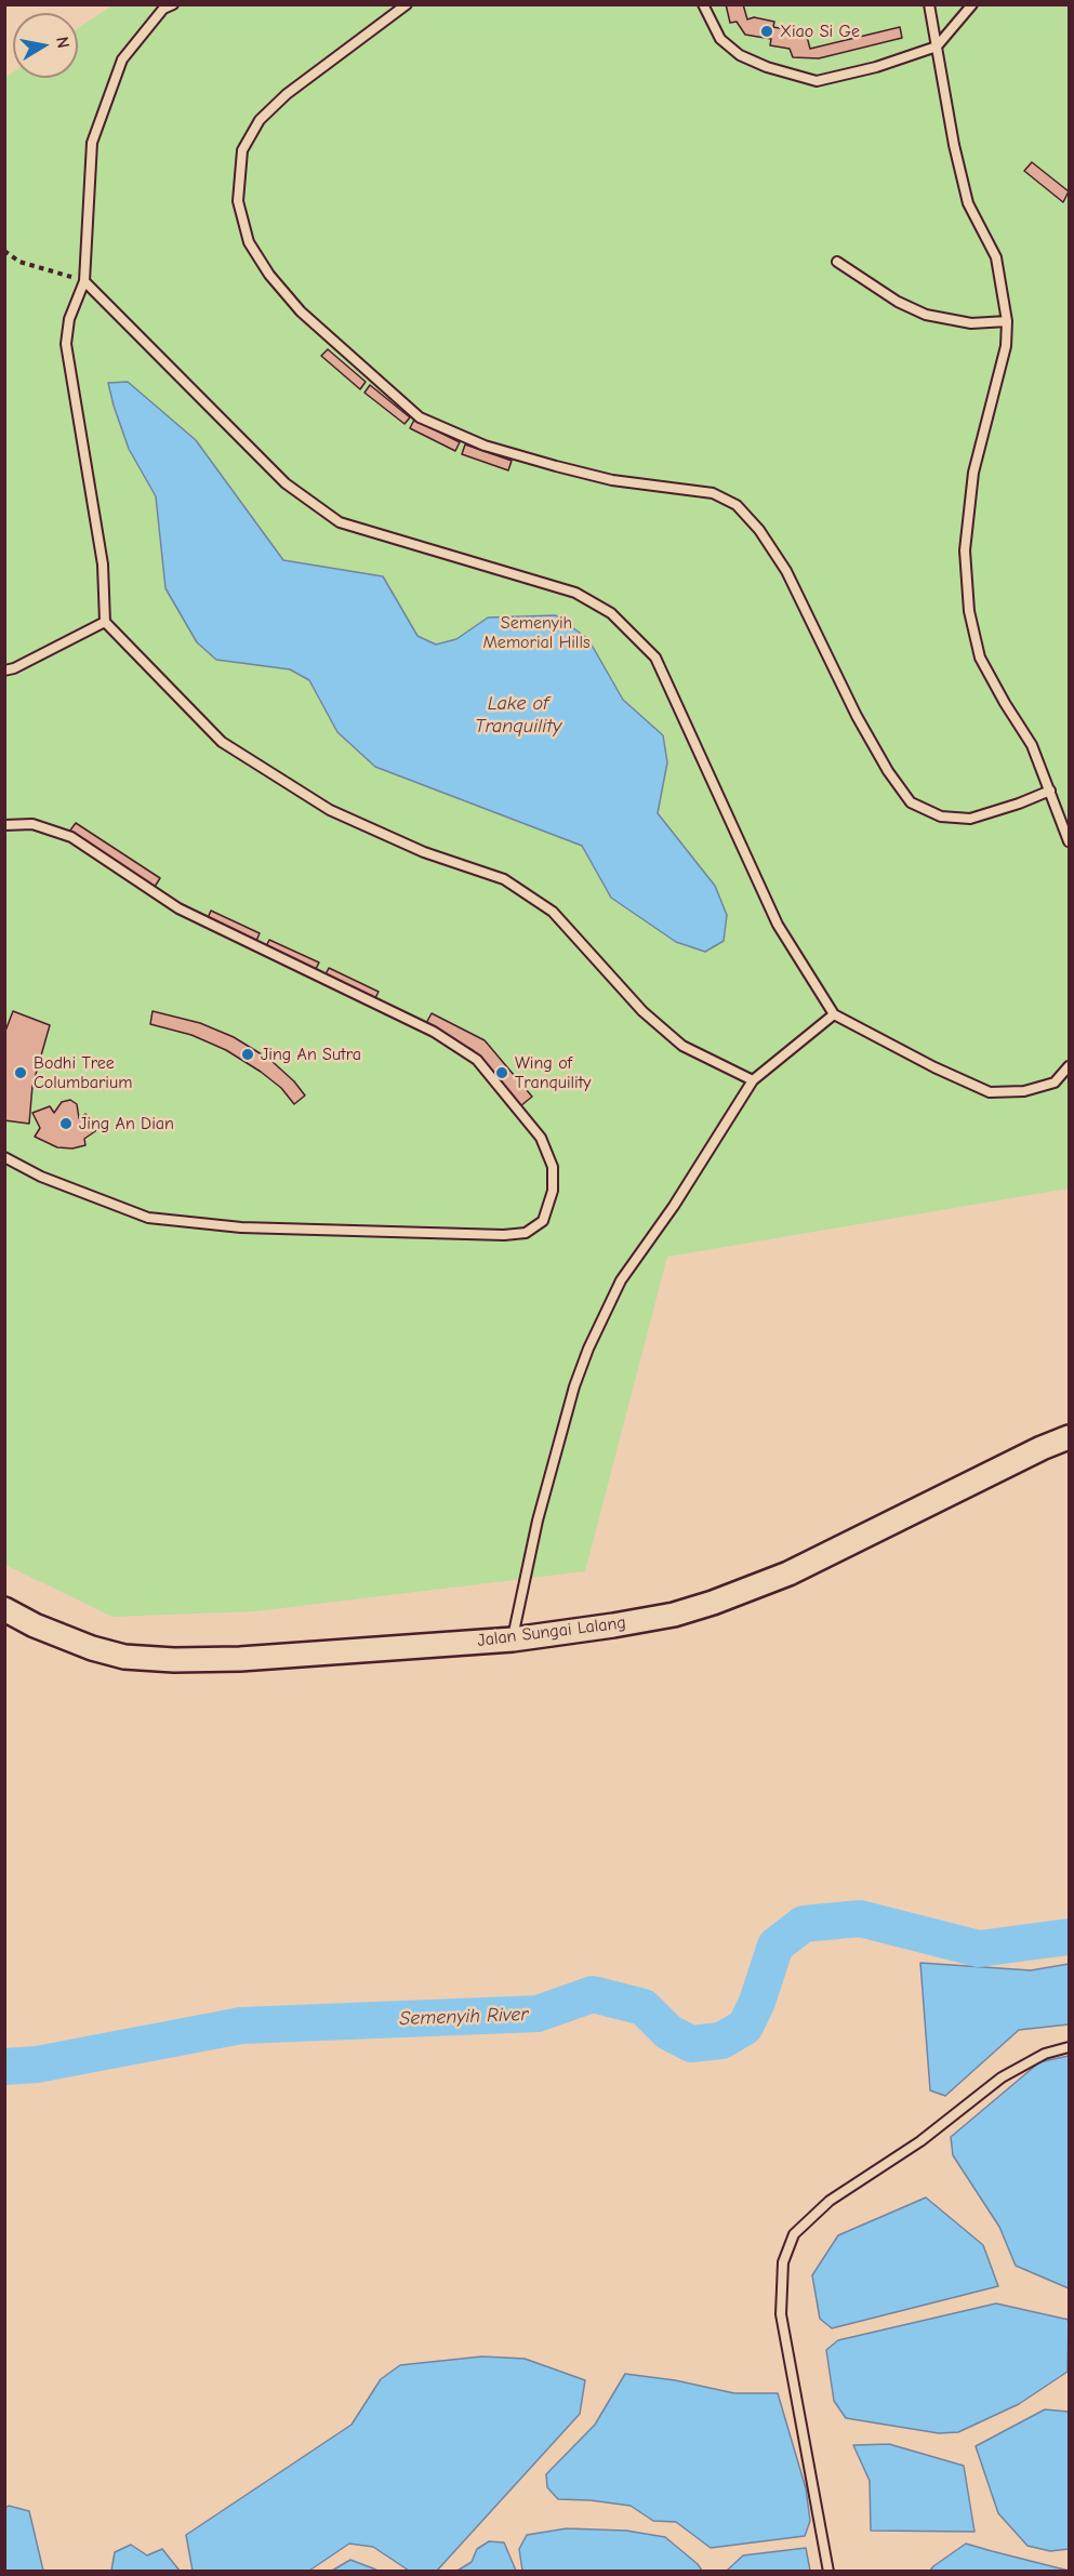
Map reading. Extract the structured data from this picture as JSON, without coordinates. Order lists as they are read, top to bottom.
{
  "streets": {
    "street": ["Jalan Sungai Lalang"]
  },
  "water": ["Lake of Tranquility", "Semenyih River"],
  "parks": ["Semenyih Memorial Hills"],
  "places": [
    "Xiao Si Ge",
    "Jing An Sutra",
    "Bodhi Tree Columbarium",
    "Wing of Tranquility",
    "Jing An Dian"
  ],
  "north": "right"
}
